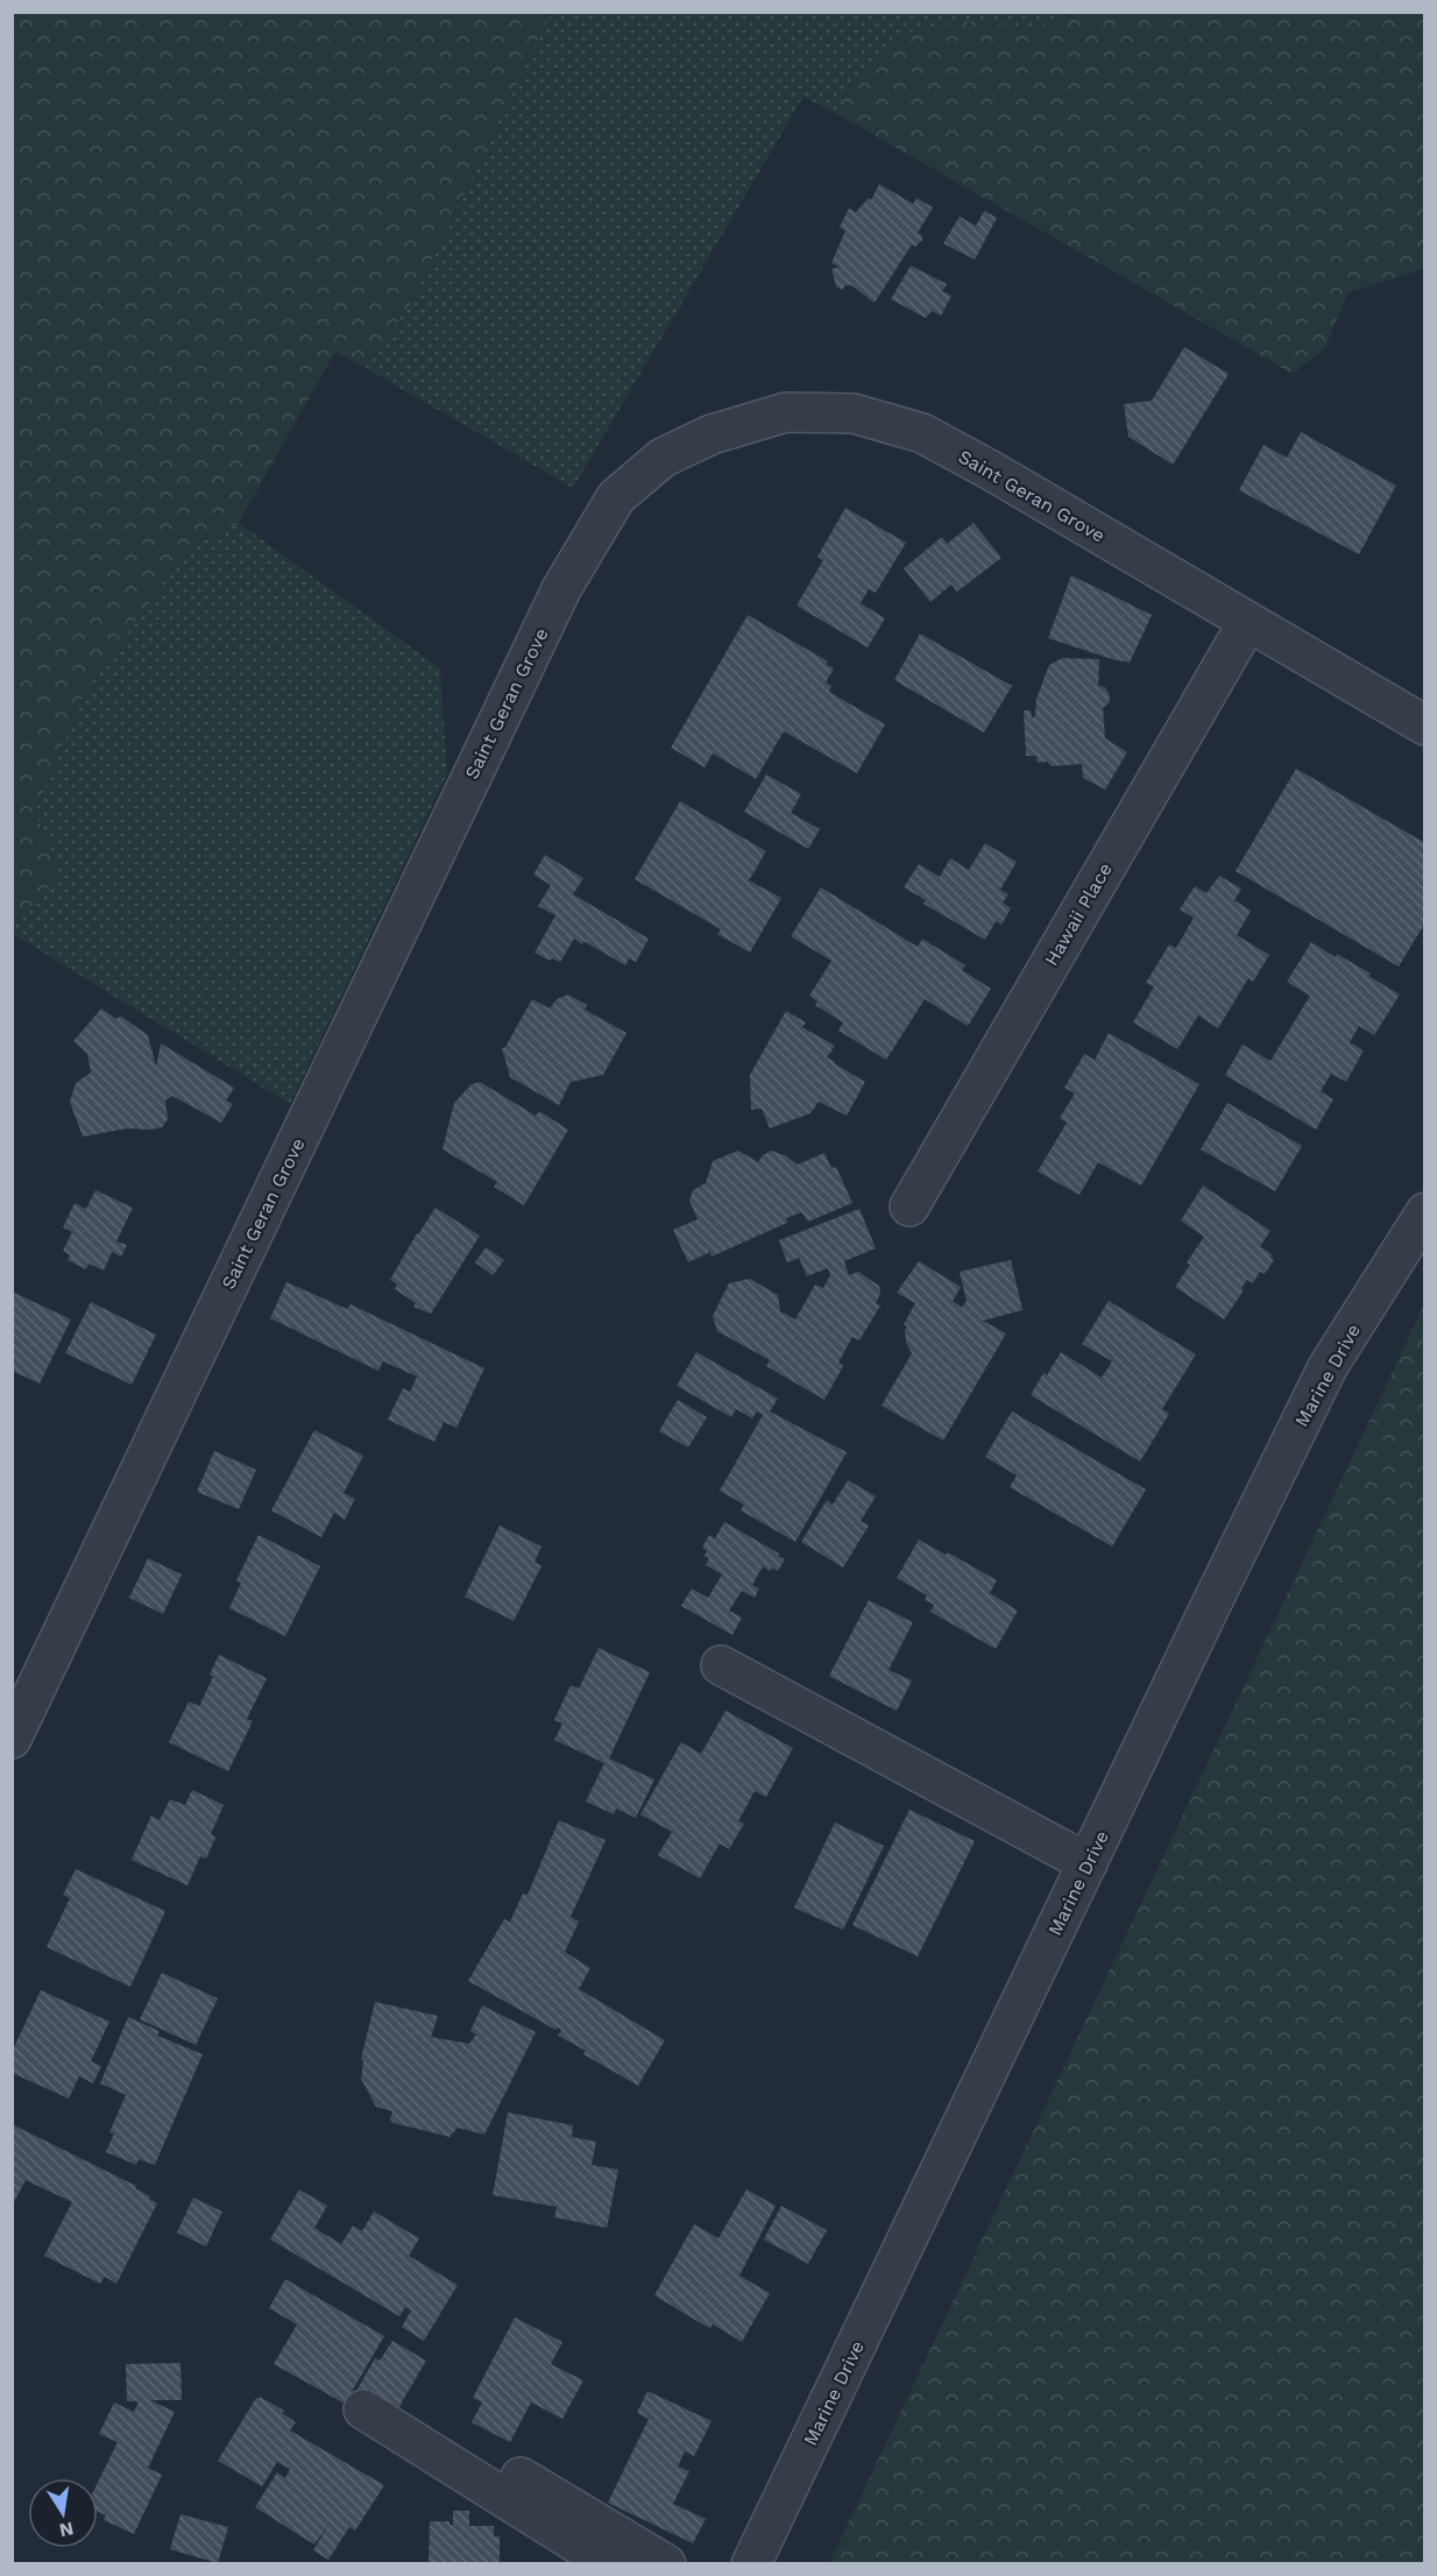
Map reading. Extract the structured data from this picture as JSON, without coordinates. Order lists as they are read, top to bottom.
{
  "streets": {
    "street": ["Saint Geran Grove", "Hawaii Place", "Marine Drive"]
  },
  "crossings": [
    ["Saint Geran Grove", "Hawaii Place"]
  ],
  "north": "bottom"
}
